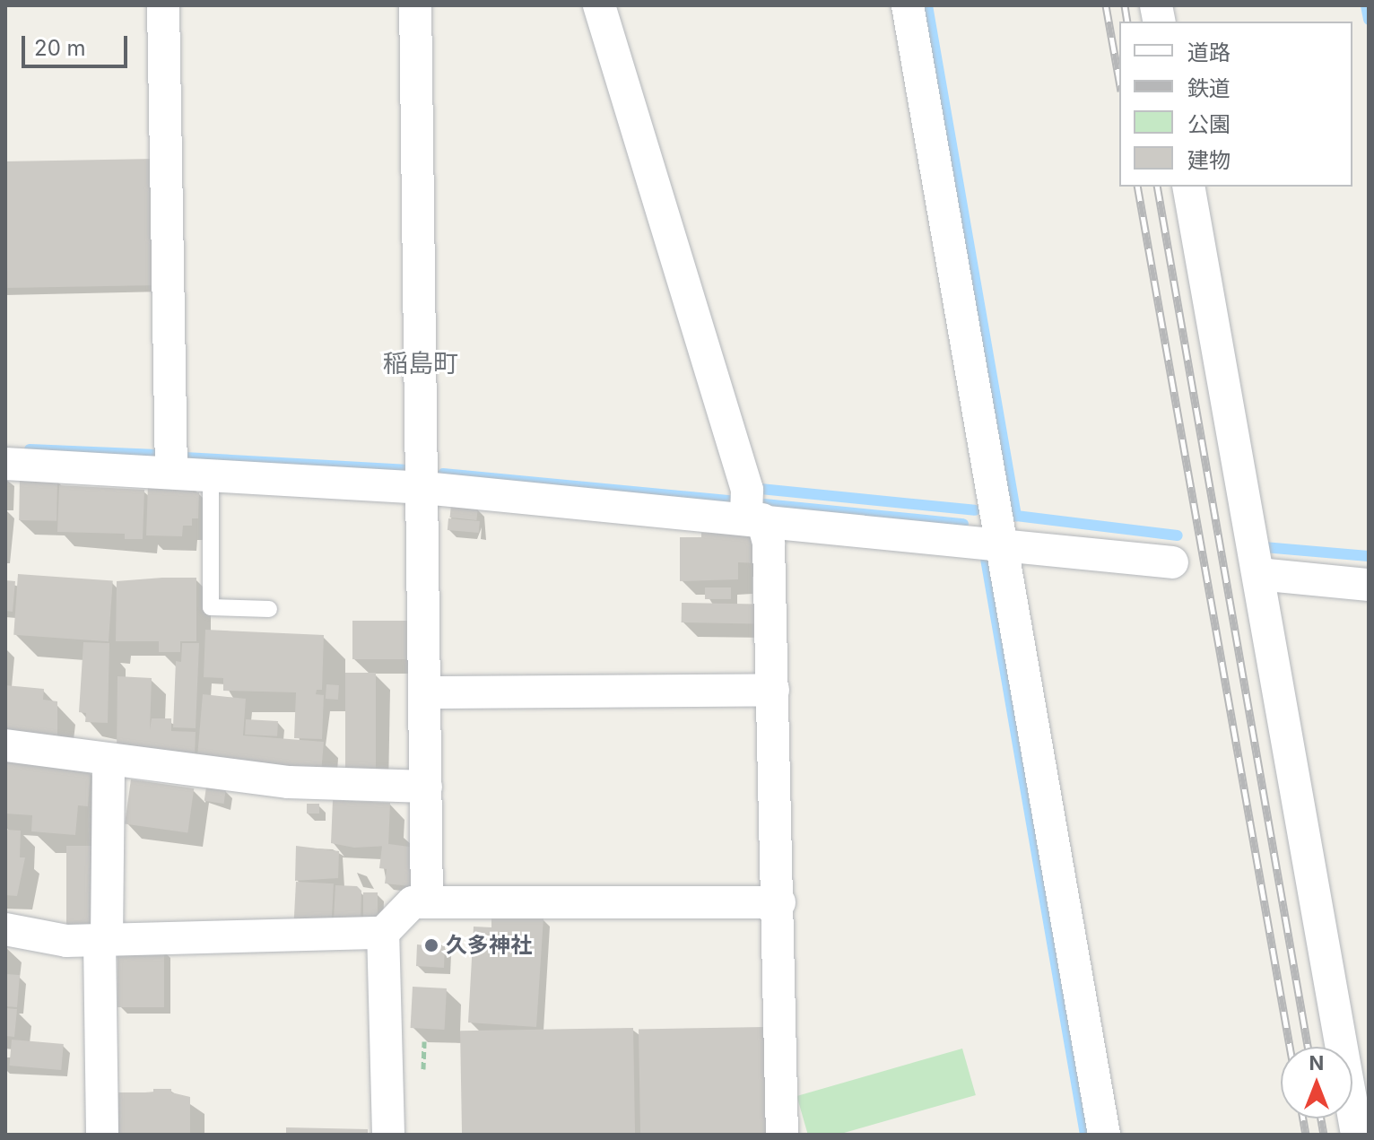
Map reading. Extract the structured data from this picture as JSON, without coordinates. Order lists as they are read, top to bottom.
{
  "districts": ["稲島町"],
  "places": ["久多神社"],
  "legend": [
    "道路",
    "鉄道",
    "公園",
    "建物"
  ],
  "scale_bar": "20 m",
  "north": "top"
}
